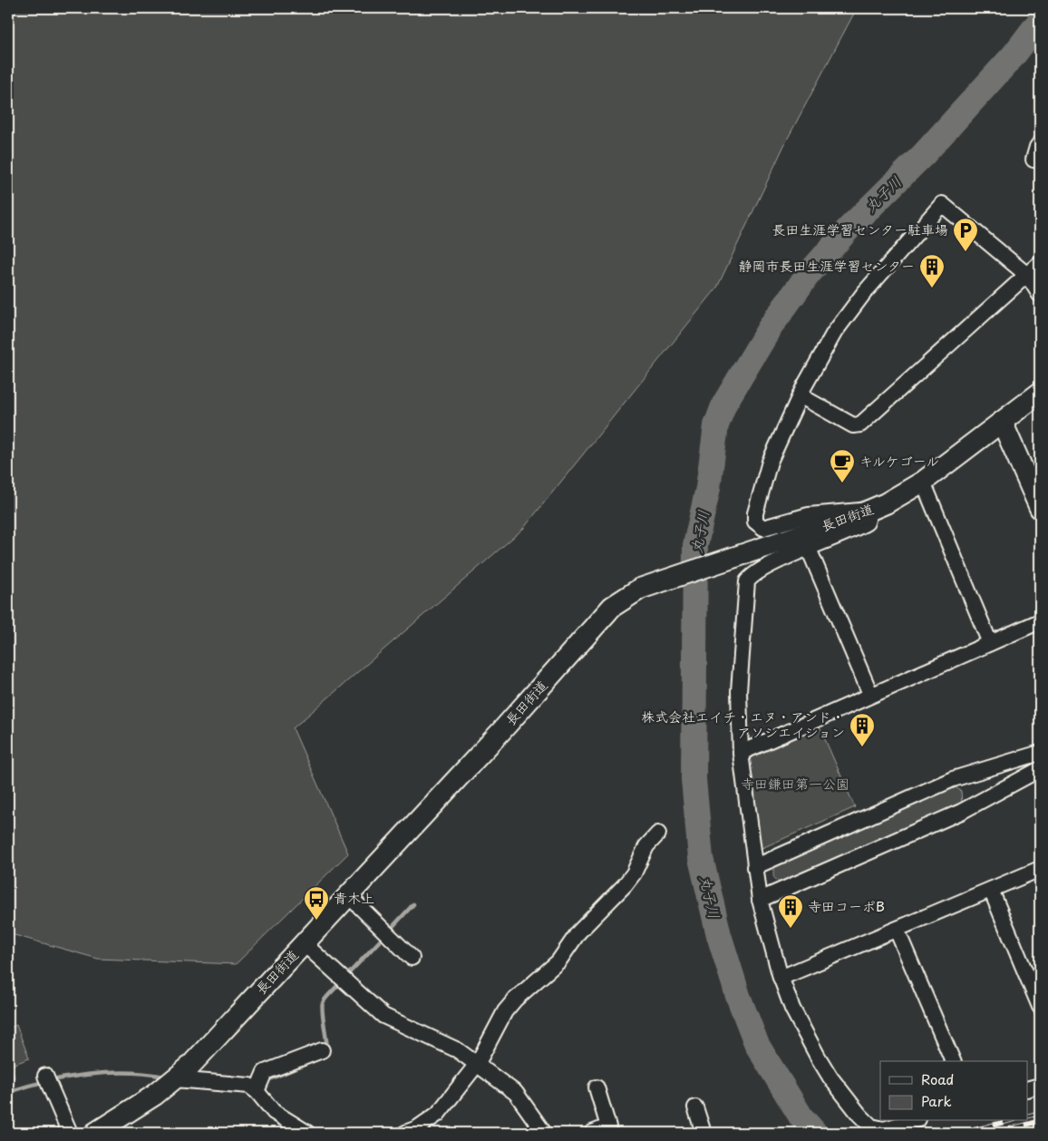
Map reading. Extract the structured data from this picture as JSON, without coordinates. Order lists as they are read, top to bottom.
{
  "streets": {
    "main road": ["長田街道"]
  },
  "water": ["丸子川"],
  "parks": ["寺田鎌田第一公園"],
  "places": {
    "parking": ["長田生涯学習センター駐車場"],
    "building": ["静岡市長田生涯学習センター", "株式会社エイチ・エヌ・アンド・ アソシエイション", "寺田コーポB"],
    "cafe": ["キルケゴール"],
    "bus stop": ["青木上"]
  },
  "legend": ["Road", "Park"]
}
